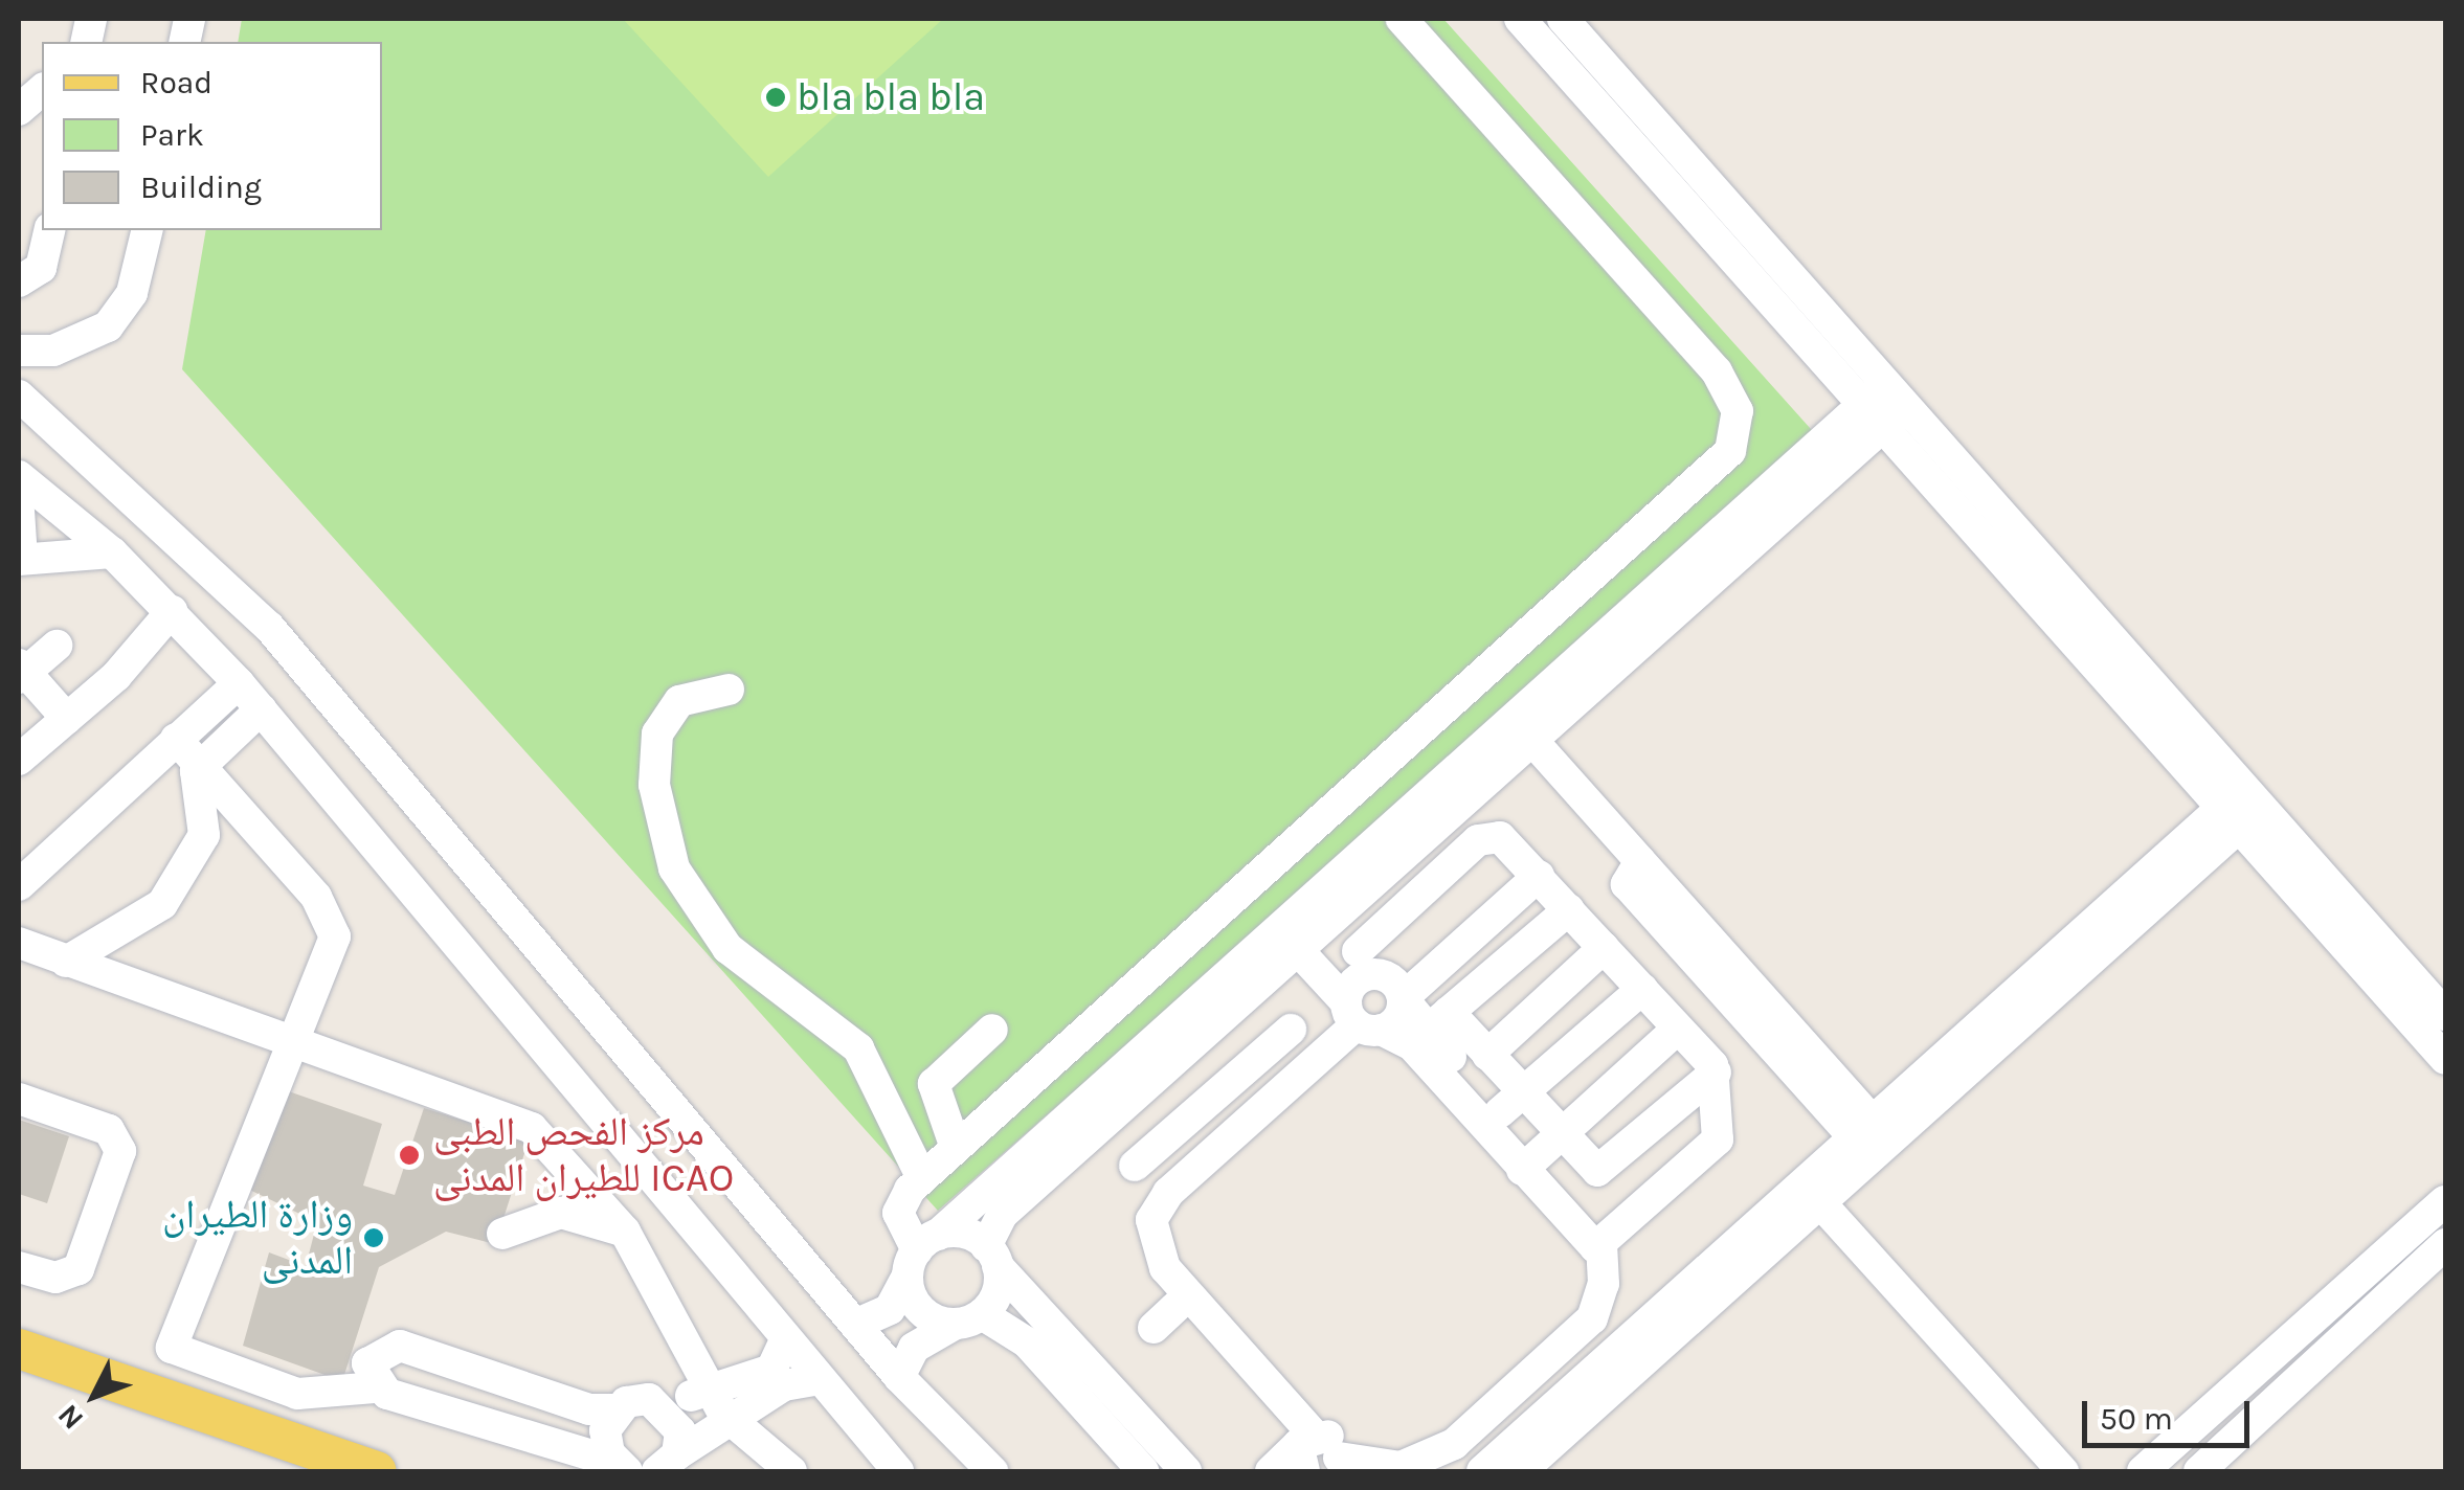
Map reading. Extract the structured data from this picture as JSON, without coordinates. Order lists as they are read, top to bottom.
{
  "places": ["bla bla bla", "مركز الفحص الطبى للطيران المدنى ICAO", "وزارة الطيران المدنى"],
  "legend": ["Road", "Park", "Building"],
  "scale_bar": "50 m",
  "north": "bottom left"
}
